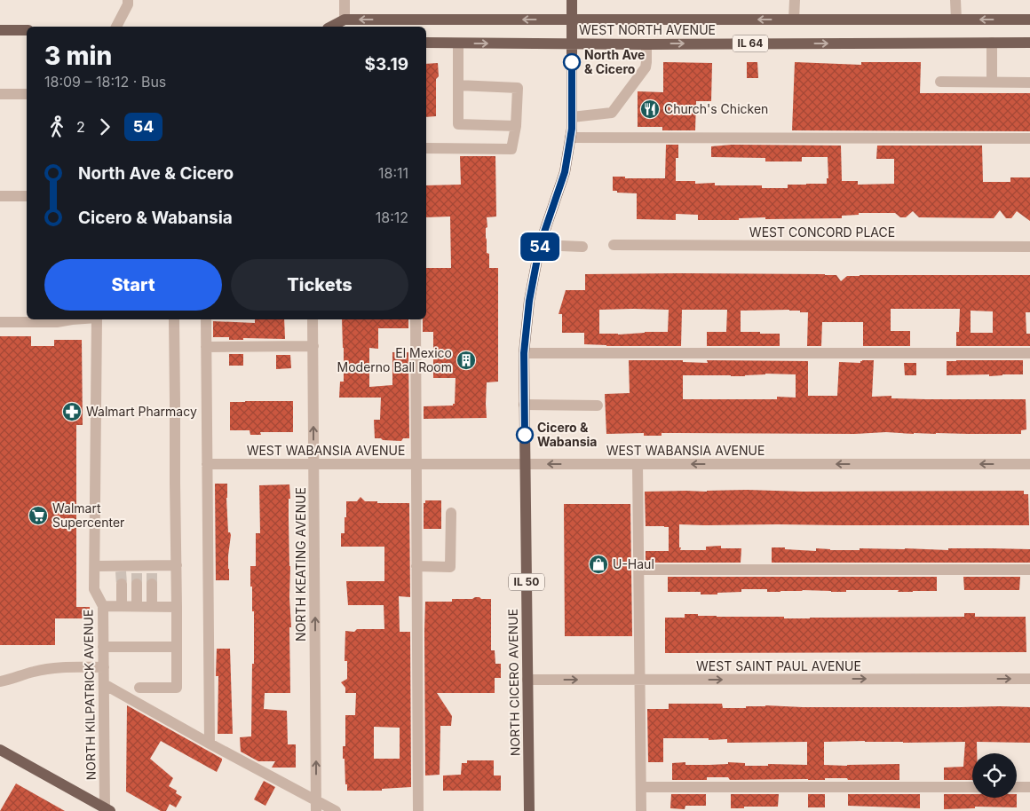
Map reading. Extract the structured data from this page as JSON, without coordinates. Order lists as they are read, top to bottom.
{
  "streets": {
    "main road": [
      "WEST NORTH AVENUE",
      "IL 64",
      "IL 50",
      "NORTH CICERO AVENUE"
    ],
    "street": [
      "WEST CONCORD PLACE",
      "WEST WABANSIA AVENUE",
      "NORTH KEATING AVENUE",
      "WEST SAINT PAUL AVENUE",
      "NORTH KILPATRICK AVENUE"
    ]
  },
  "crossings": [
    ["WEST NORTH AVENUE", "NORTH CICERO AVENUE"],
    ["WEST WABANSIA AVENUE", "NORTH KEATING AVENUE"],
    ["WEST WABANSIA AVENUE", "NORTH CICERO AVENUE"],
    ["WEST SAINT PAUL AVENUE", "NORTH CICERO AVENUE"]
  ],
  "one_way": ["WEST WABANSIA AVENUE", "NORTH KEATING AVENUE", "WEST SAINT PAUL AVENUE"],
  "places": {
    "other": ["North Ave & Cicero", "Cicero & Wabansia"],
    "restaurant": ["Church's Chicken"],
    "building": ["El Mexico Moderno Ball Room"],
    "pharmacy": ["Walmart Pharmacy"],
    "supermarket": ["Walmart Supercenter"],
    "shop": ["U-Haul"]
  },
  "lines": ["bus line 54"],
  "page": {
    "on_map": "54",
    "heading": ["3 min", "18:09 – 18:12 · Bus", "$3.19"],
    "legs": ["2", "54"],
    "list": [
      {
        "name": "North Ave & Cicero",
        "value": "18:11"
      },
      {
        "name": "Cicero & Wabansia",
        "value": "18:12"
      }
    ],
    "buttons": ["Start", "Tickets"]
  }
}
